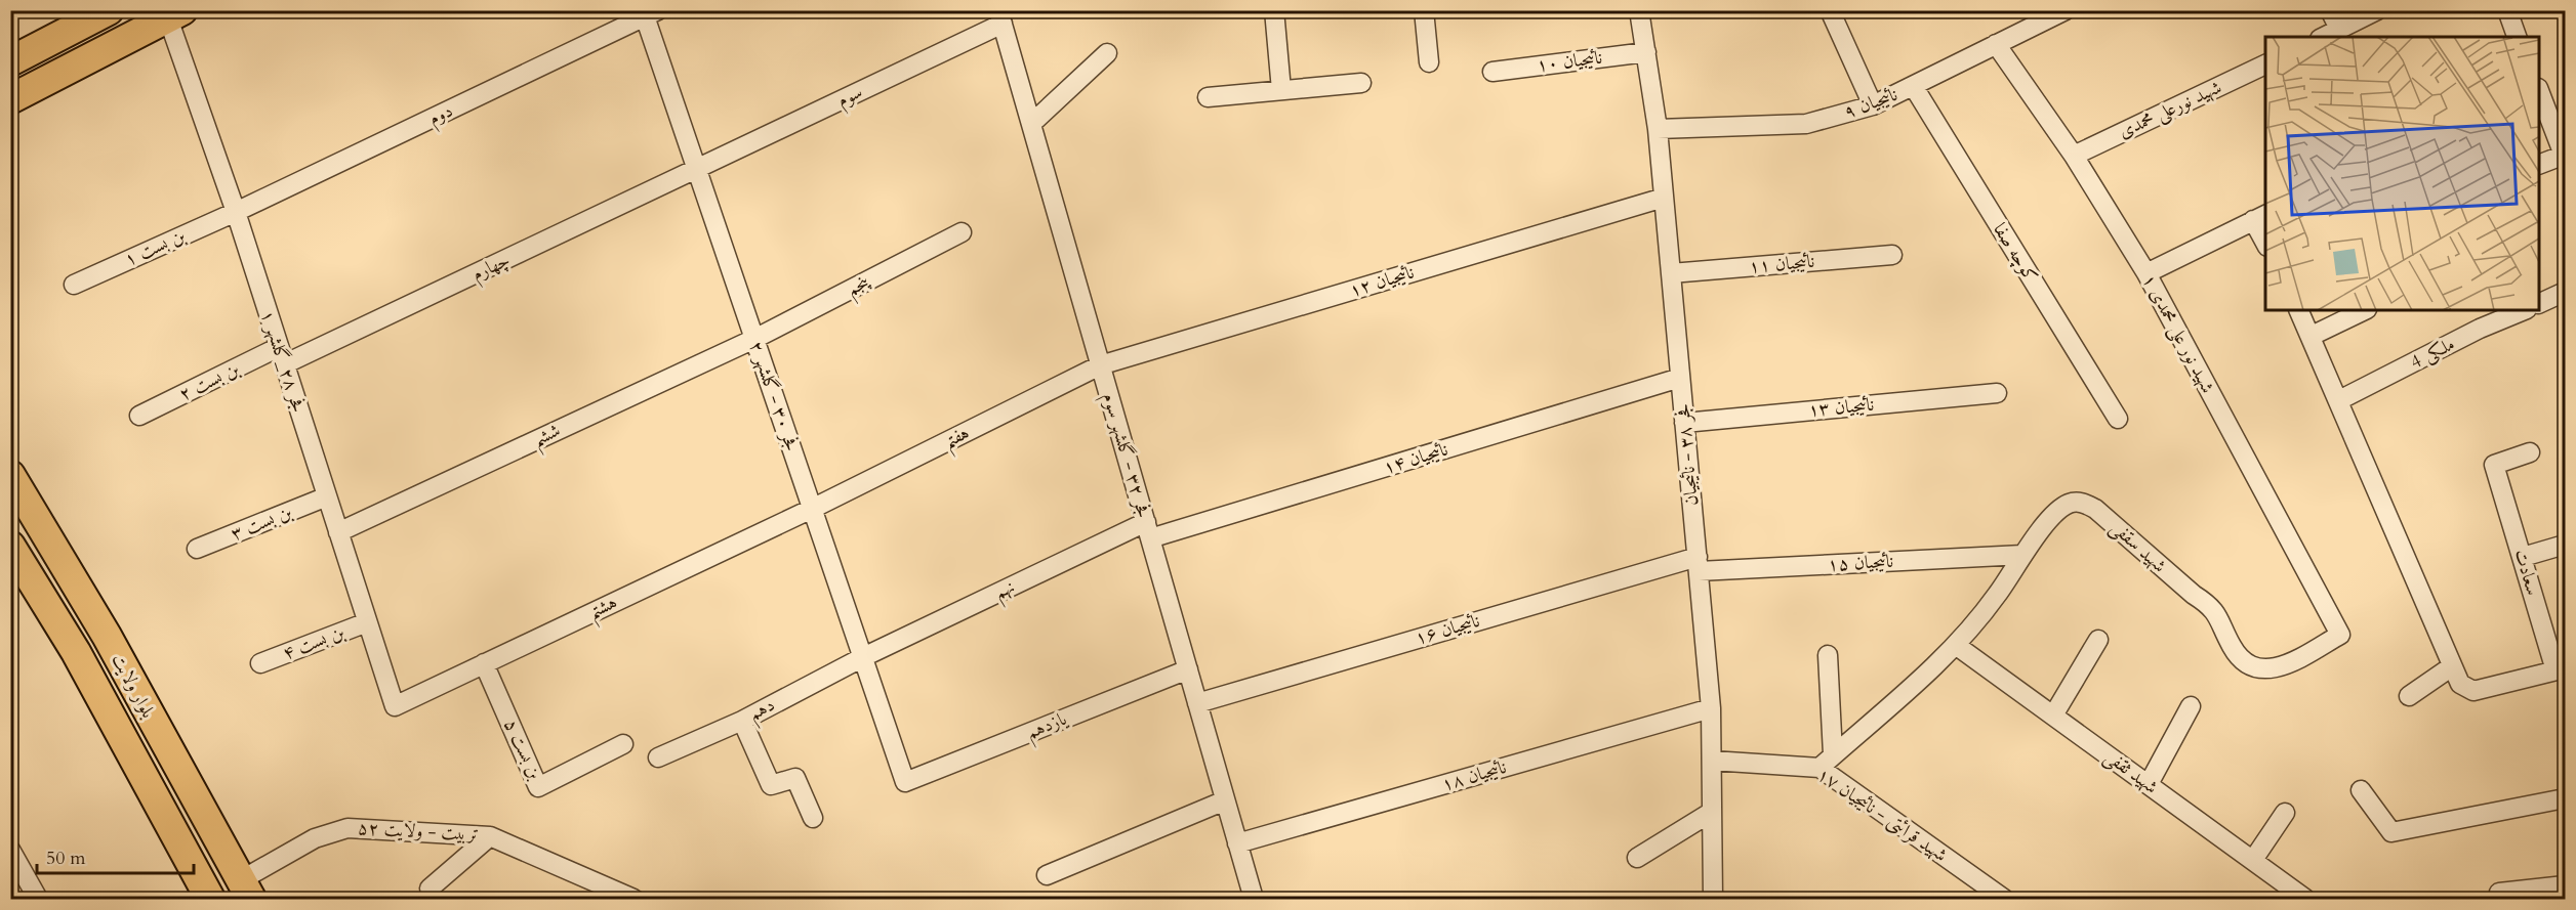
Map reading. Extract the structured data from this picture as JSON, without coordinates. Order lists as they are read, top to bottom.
{
  "streets": {
    "main road": ["بلوار ولایت"],
    "street": [
      "نائیجیان ۱۰",
      "سوم",
      "نائیجیان ۹",
      "شهید نورعلی محمدی",
      "دوم",
      "بن بست ۱",
      "کوچه صفا",
      "نائیجیان ۱۱",
      "چهارم",
      "نائیجیان ۱۲",
      "پنجم",
      "شهید نور علی محمدی ۱",
      "ملکی 4",
      "فجر ۲۸_گلشهر ۱",
      "بن بست ۲",
      "فجر ۳۰ - گلشهر ۲",
      "نائیجیان ۱۳",
      "ششم",
      "هفتم",
      "فجر ۳۸ - نائیجیان",
      "فجر ۳۲ - گلشهر سوم",
      "نائیجیان ۱۴",
      "بن بست ۳",
      "شهید سقفی",
      "نائیجیان ۱۵",
      "سعادت",
      "نهم",
      "هشتم",
      "نائیجیان ۱۶",
      "بن بست ۴",
      "دهم",
      "یازدهم",
      "بن بست ۵",
      "شهید ثقفی",
      "نائیجیان ۱۸",
      "شهید قرائتی - نائیجیان ۱۷",
      "تربیت - ولایت ۵۲"
    ]
  },
  "crossings": [
    ["نائیجیان ۱۰", "فجر ۳۸ - نائیجیان"],
    ["سوم", "چهارم"],
    ["سوم", "فجر ۳۰ - گلشهر ۲"],
    ["سوم", "فجر ۳۲ - گلشهر سوم"],
    ["نائیجیان ۹", "کوچه صفا"],
    ["نائیجیان ۹", "شهید نور علی محمدی ۱"],
    ["نائیجیان ۹", "فجر ۳۸ - نائیجیان"],
    ["شهید نورعلی محمدی", "شهید نور علی محمدی ۱"],
    ["دوم", "بن بست ۱"],
    ["دوم", "فجر ۲۸_گلشهر ۱"],
    ["دوم", "فجر ۳۰ - گلشهر ۲"],
    ["بن بست ۱", "فجر ۲۸_گلشهر ۱"],
    ["نائیجیان ۱۱", "فجر ۳۸ - نائیجیان"],
    ["چهارم", "فجر ۲۸_گلشهر ۱"],
    ["چهارم", "بن بست ۲"],
    ["چهارم", "فجر ۳۰ - گلشهر ۲"],
    ["نائیجیان ۱۲", "هفتم"],
    ["نائیجیان ۱۲", "فجر ۳۸ - نائیجیان"],
    ["نائیجیان ۱۲", "فجر ۳۲ - گلشهر سوم"],
    ["پنجم", "فجر ۳۰ - گلشهر ۲"],
    ["پنجم", "ششم"],
    ["شهید نور علی محمدی ۱", "شهید سقفی"],
    ["فجر ۲۸_گلشهر ۱", "بن بست ۲"],
    ["فجر ۲۸_گلشهر ۱", "ششم"],
    ["فجر ۲۸_گلشهر ۱", "بن بست ۳"],
    ["فجر ۲۸_گلشهر ۱", "هشتم"],
    ["فجر ۲۸_گلشهر ۱", "بن بست ۴"],
    ["فجر ۳۰ - گلشهر ۲", "ششم"],
    ["فجر ۳۰ - گلشهر ۲", "هفتم"],
    ["فجر ۳۰ - گلشهر ۲", "نهم"],
    ["فجر ۳۰ - گلشهر ۲", "هشتم"],
    ["فجر ۳۰ - گلشهر ۲", "دهم"],
    ["فجر ۳۰ - گلشهر ۲", "یازدهم"],
    ["نائیجیان ۱۳", "فجر ۳۸ - نائیجیان"],
    ["هفتم", "فجر ۳۲ - گلشهر سوم"],
    ["هفتم", "هشتم"],
    ["فجر ۳۸ - نائیجیان", "نائیجیان ۱۴"],
    ["فجر ۳۸ - نائیجیان", "نائیجیان ۱۵"],
    ["فجر ۳۸ - نائیجیان", "نائیجیان ۱۶"],
    ["فجر ۳۸ - نائیجیان", "نائیجیان ۱۸"],
    ["فجر ۳۸ - نائیجیان", "شهید قرائتی - نائیجیان ۱۷"],
    ["فجر ۳۲ - گلشهر سوم", "نائیجیان ۱۴"],
    ["فجر ۳۲ - گلشهر سوم", "نهم"],
    ["فجر ۳۲ - گلشهر سوم", "نائیجیان ۱۶"],
    ["فجر ۳۲ - گلشهر سوم", "یازدهم"],
    ["فجر ۳۲ - گلشهر سوم", "نائیجیان ۱۸"],
    ["نائیجیان ۱۴", "نهم"],
    ["شهید سقفی", "نائیجیان ۱۵"],
    ["شهید سقفی", "شهید ثقفی"],
    ["شهید سقفی", "شهید قرائتی - نائیجیان ۱۷"],
    ["نائیجیان ۱۵", "نائیجیان ۱۶"],
    ["نهم", "دهم"],
    ["هشتم", "بن بست ۵"],
    ["بلوار ولایت", "تربیت - ولایت ۵۲"]
  ],
  "scale_bar": "50 m"
}
